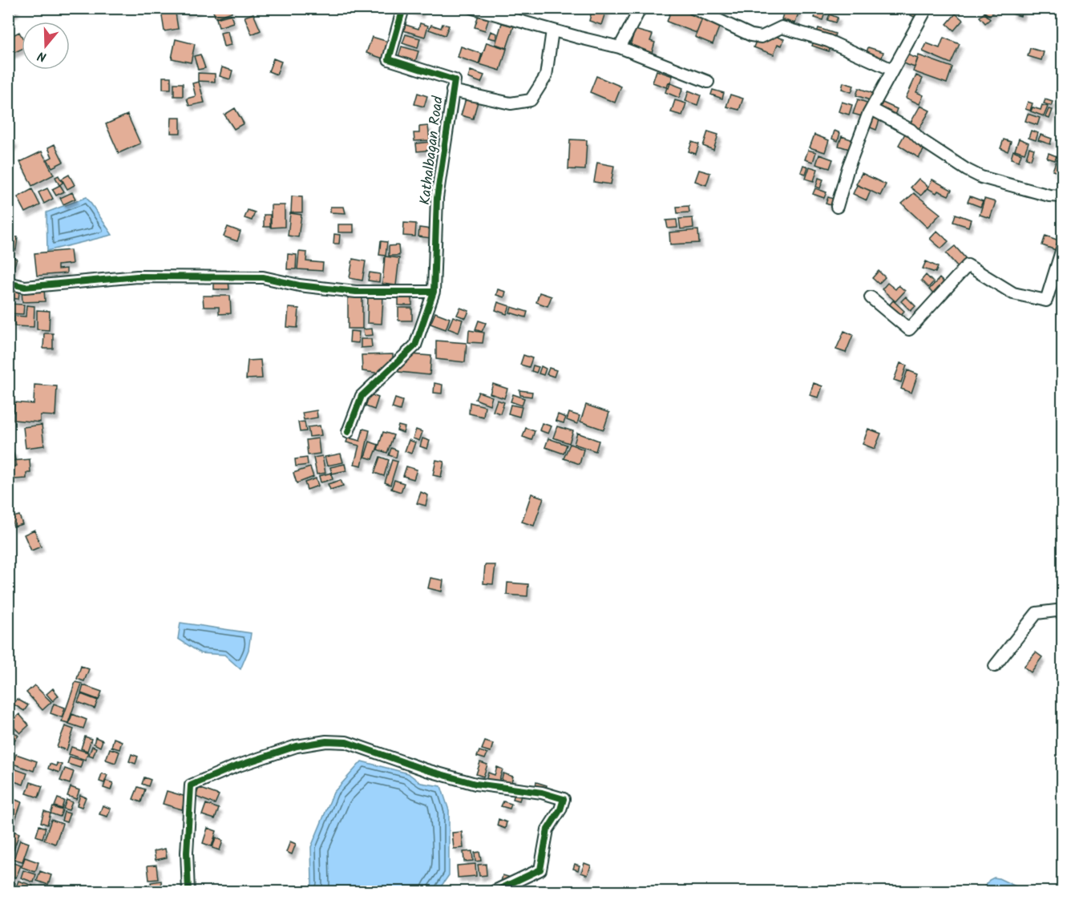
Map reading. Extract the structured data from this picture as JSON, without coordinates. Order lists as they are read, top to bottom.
{
  "streets": {
    "street": ["Kathalbagan Road"]
  },
  "north": "bottom"
}
